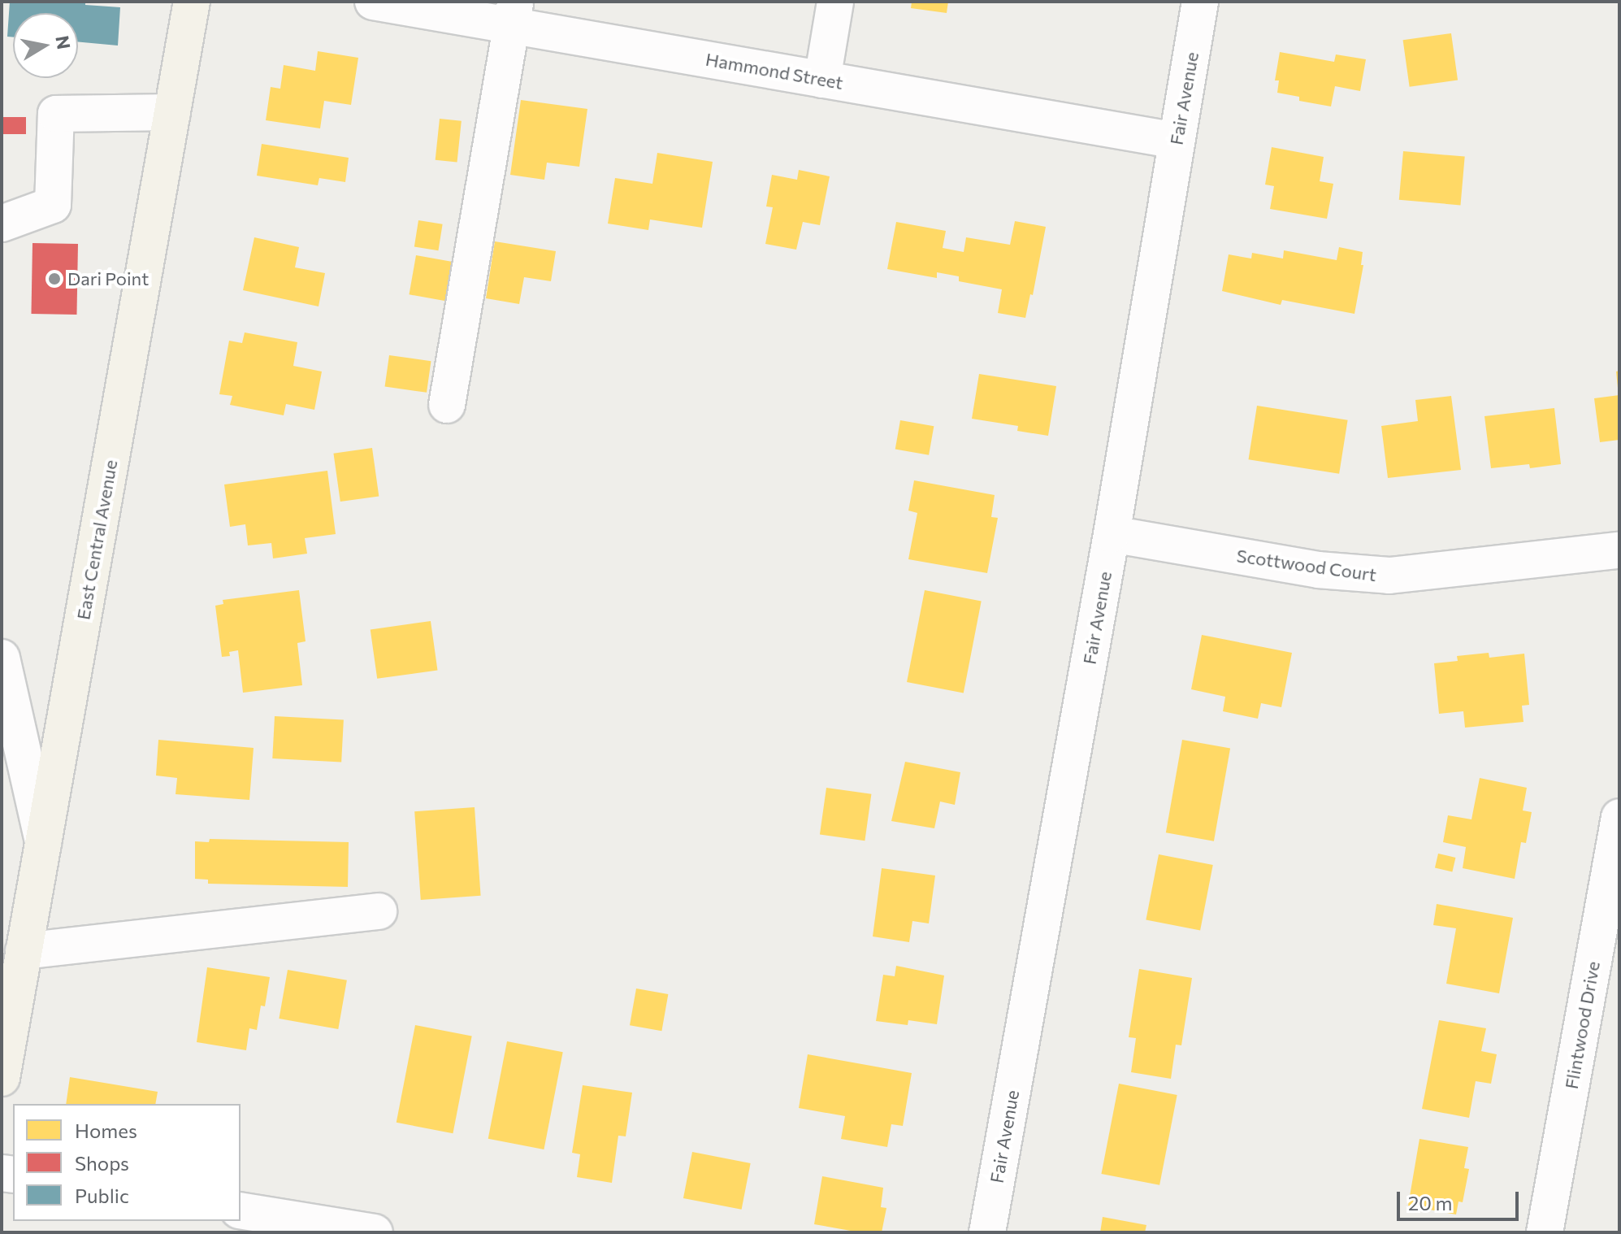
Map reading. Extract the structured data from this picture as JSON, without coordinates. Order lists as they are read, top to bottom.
{
  "streets": {
    "main road": ["East Central Avenue"],
    "street": [
      "Hammond Street",
      "Fair Avenue",
      "Scottwood Court",
      "Flintwood Drive"
    ]
  },
  "crossings": [
    ["Hammond Street", "Fair Avenue"],
    ["Fair Avenue", "Scottwood Court"]
  ],
  "places": ["Dari Point"],
  "legend": ["Homes", "Shops", "Public"],
  "scale_bar": "20 m",
  "north": "right"
}
